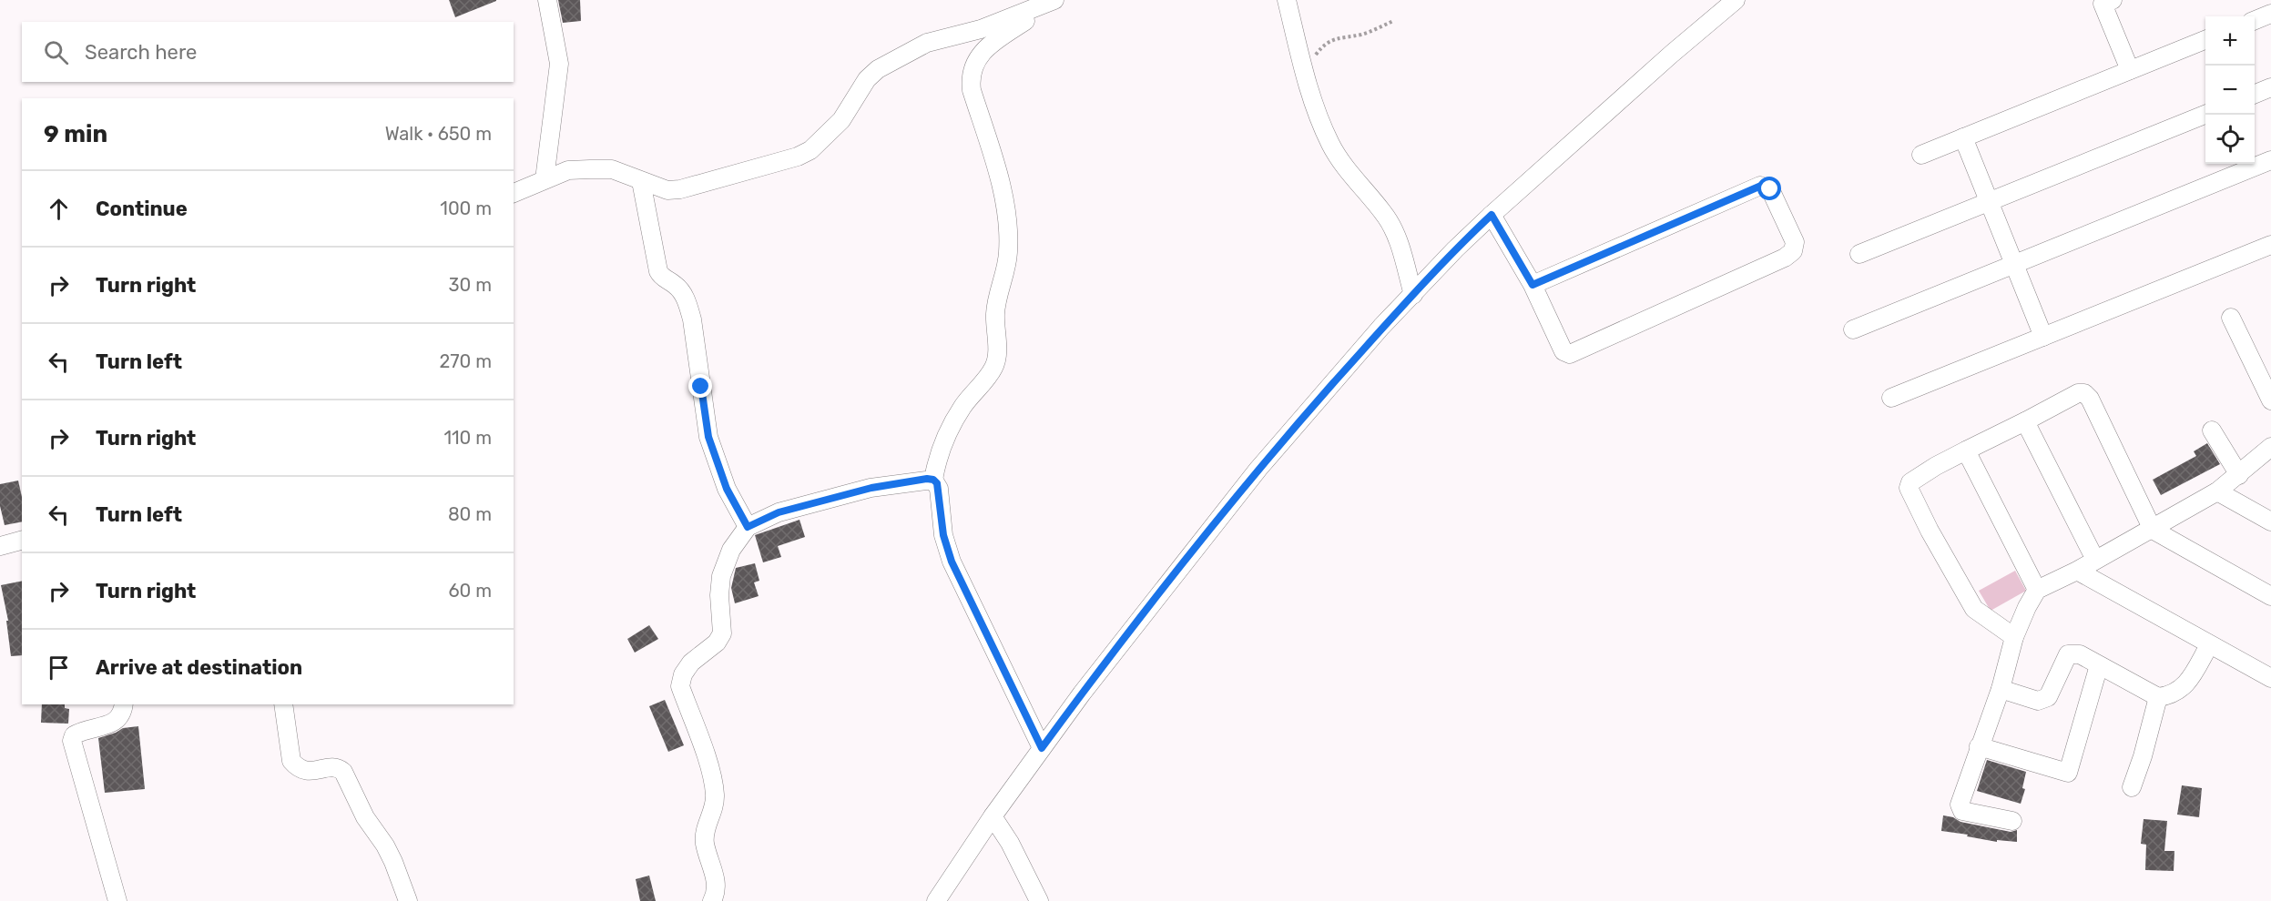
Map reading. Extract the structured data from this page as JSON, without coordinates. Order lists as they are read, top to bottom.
{
  "page": {
    "map_buttons": ["+", "−"],
    "search": "Search here",
    "heading": ["9 min", "Walk · 650 m"],
    "list": [
      ["Continue", "100 m"],
      ["Turn right", "30 m"],
      ["Turn left", "270 m"],
      ["Turn right", "110 m"],
      ["Turn left", "80 m"],
      ["Turn right", "60 m"],
      "Arrive at destination"
    ]
  }
}
